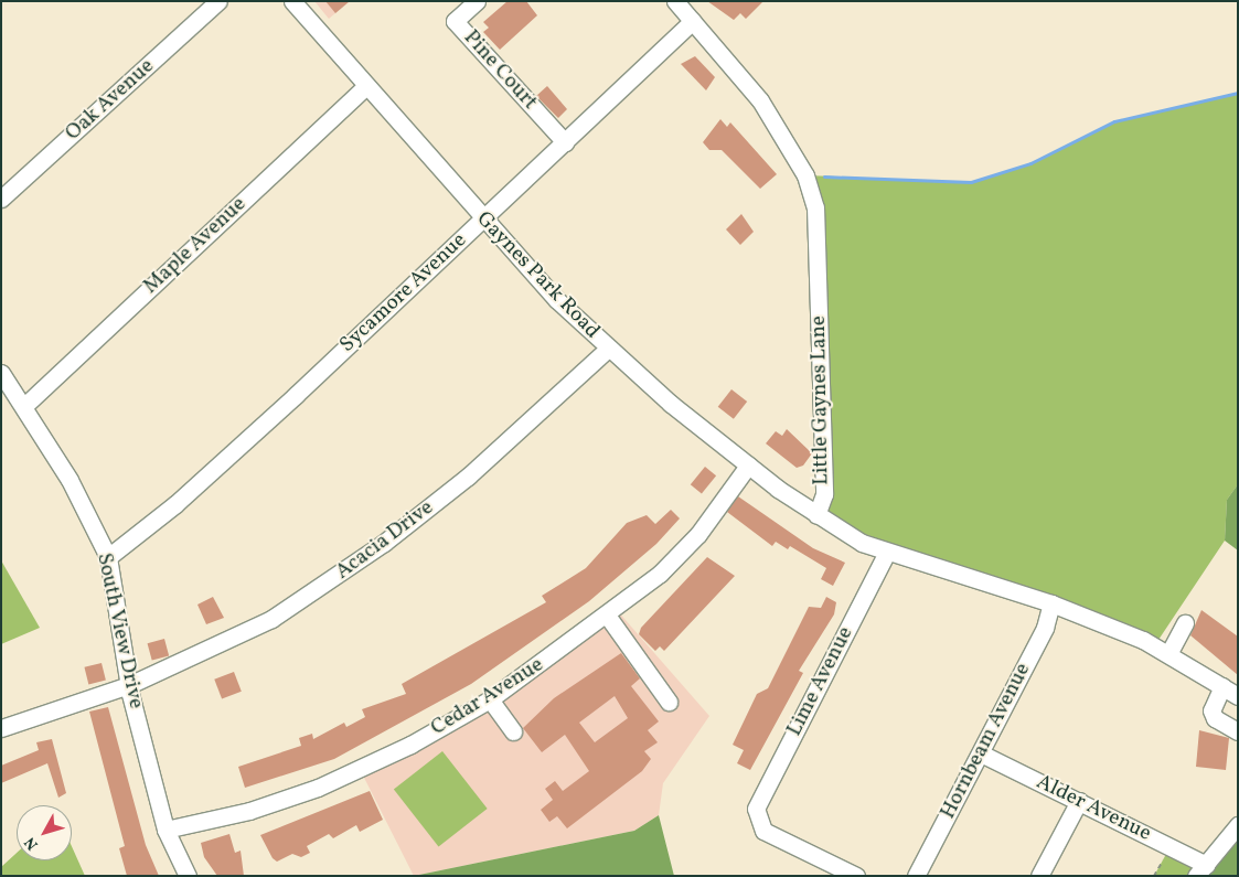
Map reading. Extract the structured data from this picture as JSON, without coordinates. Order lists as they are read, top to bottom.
{
  "streets": {
    "street": [
      "Pine Court",
      "Oak Avenue",
      "Maple Avenue",
      "Gaynes Park Road",
      "Sycamore Avenue",
      "Little Gaynes Lane",
      "Acacia Drive",
      "South View Drive",
      "Lime Avenue",
      "Cedar Avenue",
      "Hornbeam Avenue",
      "Alder Avenue"
    ]
  },
  "crossings": [
    ["Pine Court", "Sycamore Avenue"],
    ["Maple Avenue", "Gaynes Park Road"],
    ["Maple Avenue", "South View Drive"],
    ["Gaynes Park Road", "Sycamore Avenue"],
    ["Gaynes Park Road", "Little Gaynes Lane"],
    ["Gaynes Park Road", "Acacia Drive"],
    ["Gaynes Park Road", "Cedar Avenue"],
    ["Sycamore Avenue", "Little Gaynes Lane"],
    ["Sycamore Avenue", "South View Drive"],
    ["Little Gaynes Lane", "Lime Avenue"],
    ["Little Gaynes Lane", "Hornbeam Avenue"],
    ["Acacia Drive", "South View Drive"],
    ["South View Drive", "Cedar Avenue"],
    ["Hornbeam Avenue", "Alder Avenue"]
  ],
  "north": "bottom left"
}
